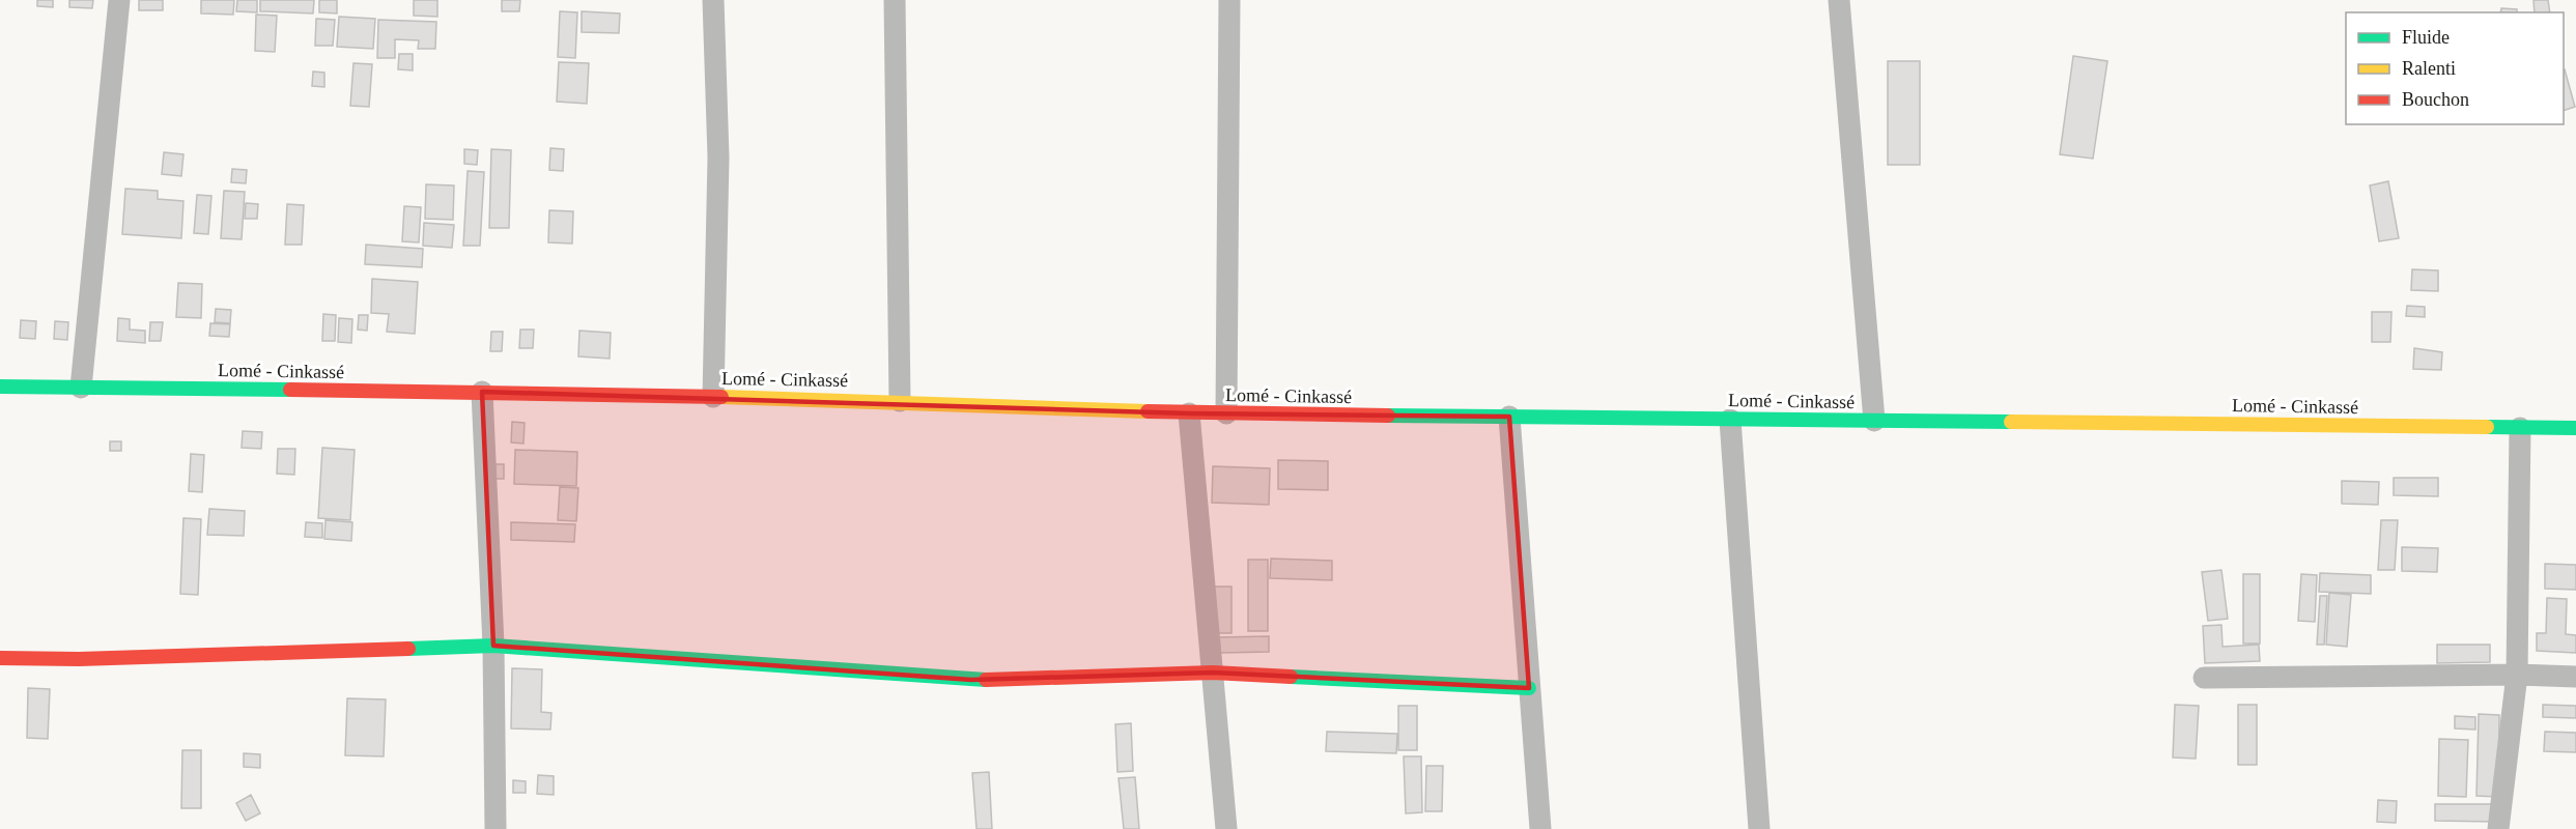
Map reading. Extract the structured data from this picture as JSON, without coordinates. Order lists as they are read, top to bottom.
{
  "streets": {
    "main road": ["Lomé - Cinkassé"]
  },
  "legend": ["Fluide", "Ralenti", "Bouchon"]
}
